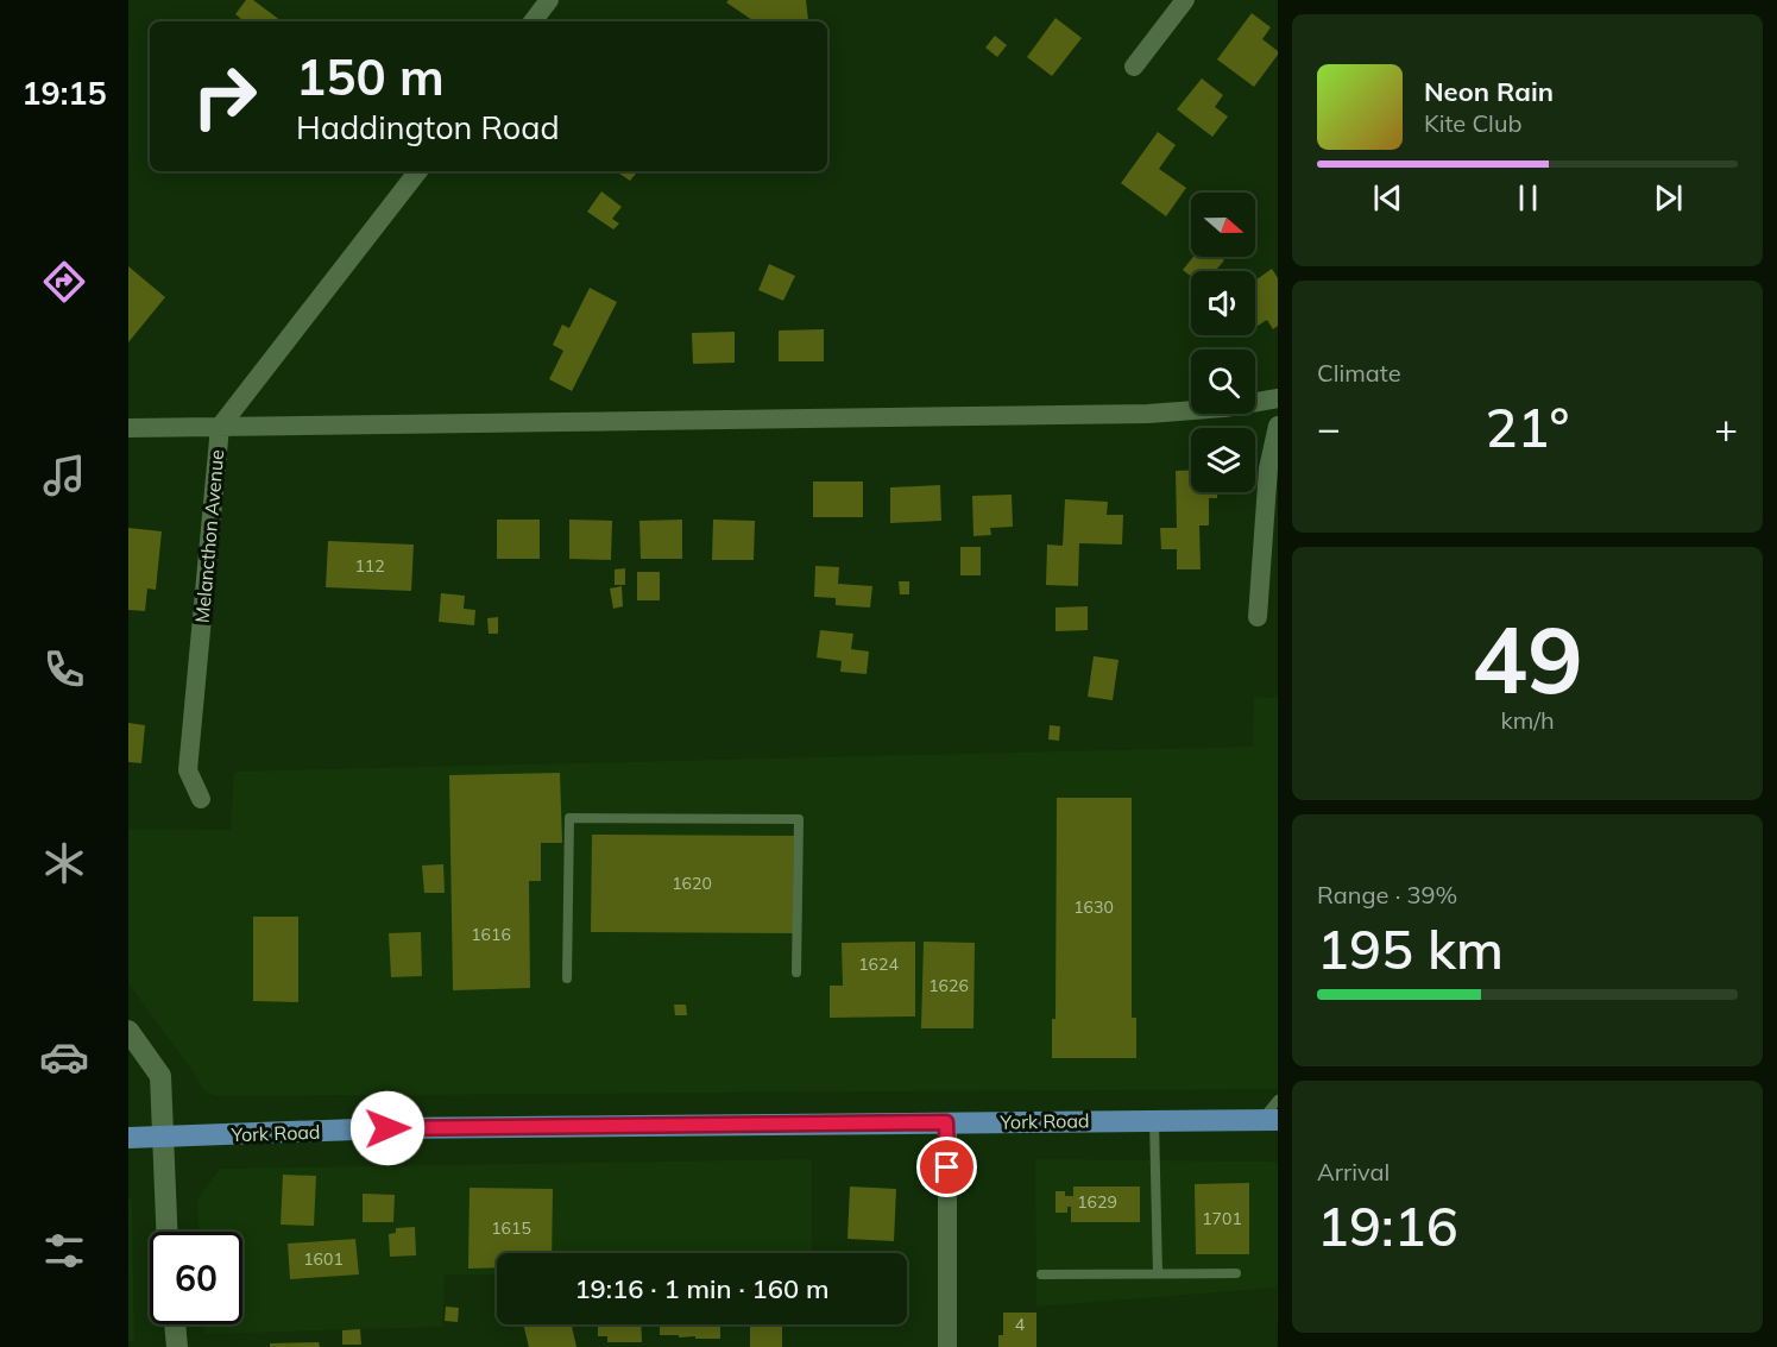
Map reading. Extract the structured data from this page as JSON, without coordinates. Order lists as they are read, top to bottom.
{
  "streets": {
    "main road": ["York Road"],
    "street": ["Melancthon Avenue"]
  },
  "house_numbers": [
    "112",
    "1620",
    "1630",
    "1616",
    "1624",
    "1626",
    "1629",
    "1701",
    "1615",
    "1601",
    "4"
  ],
  "north": "right",
  "page": {
    "tabs": "19:15",
    "turn": ["150 m", "Haddington Road"],
    "song": ["Neon Rain", "Kite Club"],
    "tile": [
      "Climate",
      ["49", "km/h"],
      ["Range · 39%", "195 km"],
      ["Arrival", "19:16"]
    ],
    "heat": ["−", "21°", "+"],
    "limit": "60",
    "trip": "19:16 · 1 min · 160 m"
  }
}
